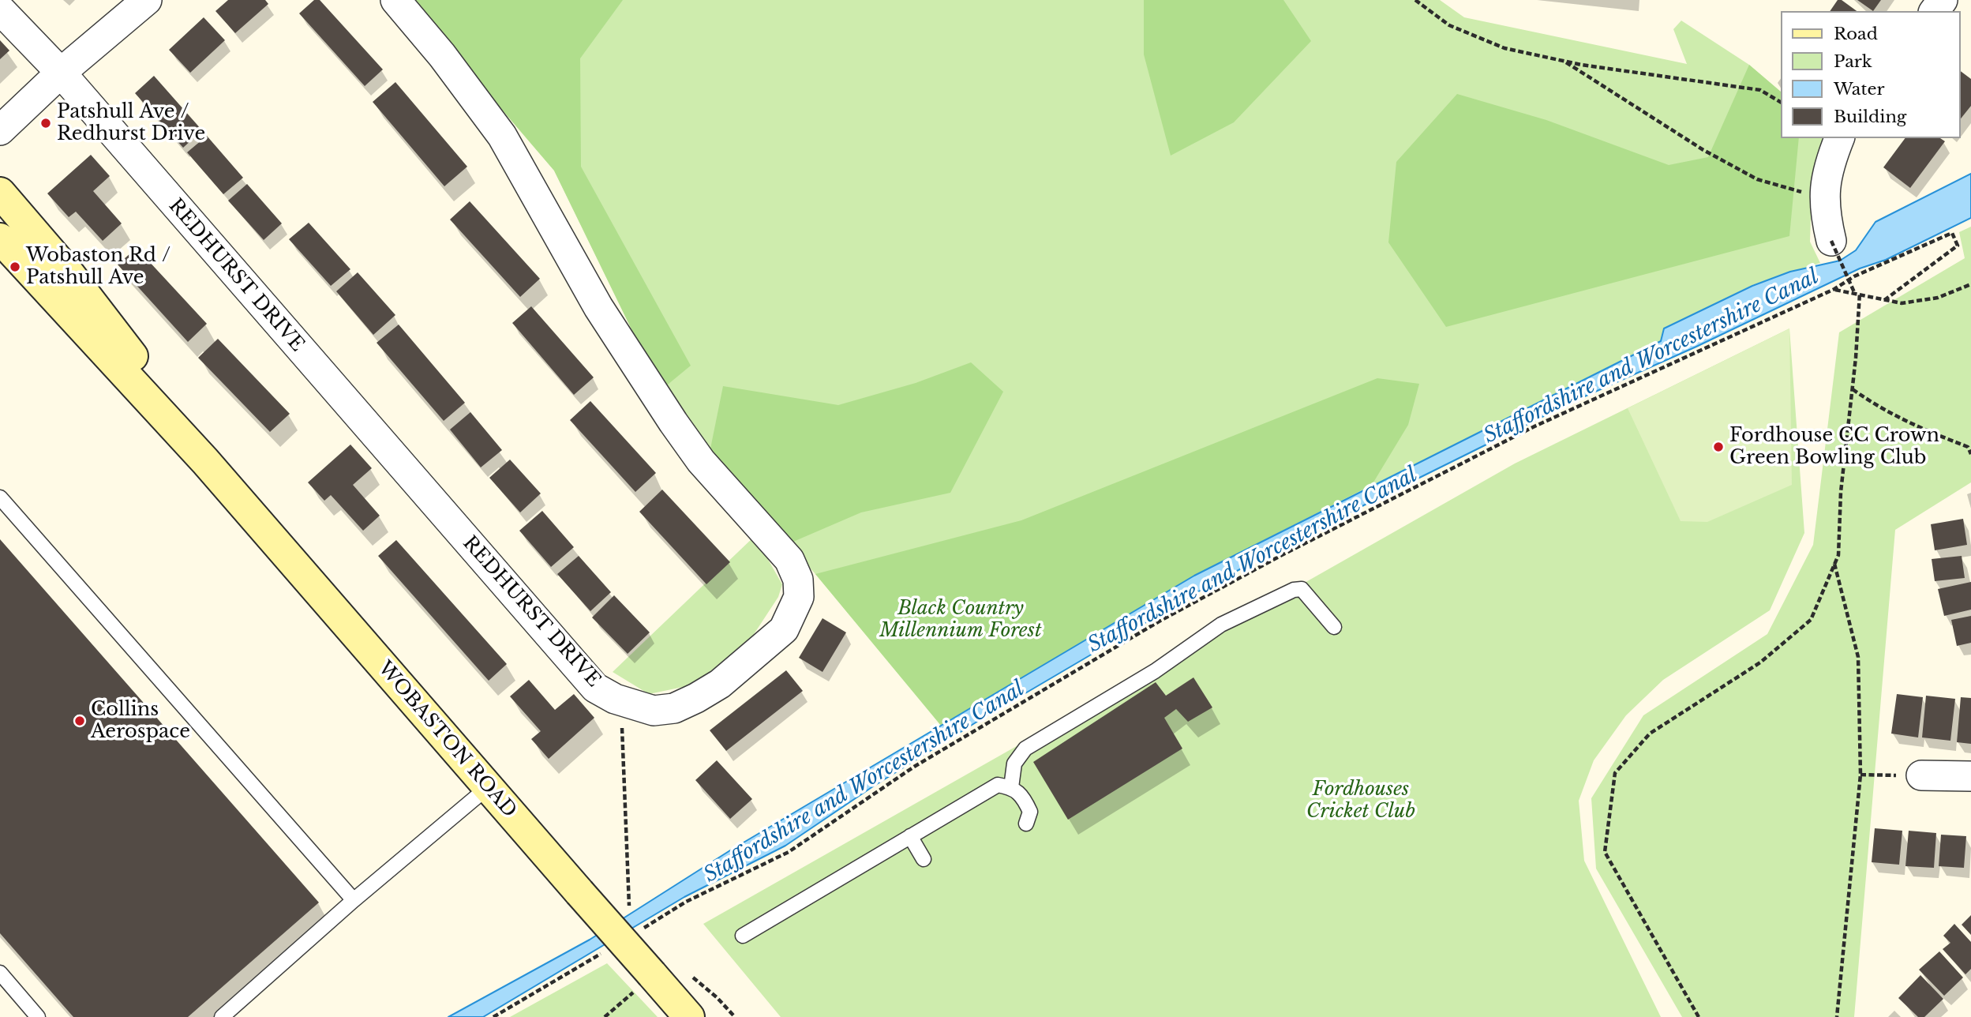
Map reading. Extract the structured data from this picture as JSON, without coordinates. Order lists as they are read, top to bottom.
{
  "streets": {
    "street": ["REDHURST DRIVE", "WOBASTON ROAD"]
  },
  "water": ["Staffordshire and Worcestershire Canal"],
  "parks": ["Black Country Millennium Forest", "Fordhouses Cricket Club"],
  "places": [
    "Patshull Ave / Redhurst Drive",
    "Wobaston Rd / Patshull Ave",
    "Fordhouse CC Crown Green Bowling Club",
    "Collins Aerospace"
  ],
  "legend": [
    "Road",
    "Park",
    "Water",
    "Building"
  ]
}
